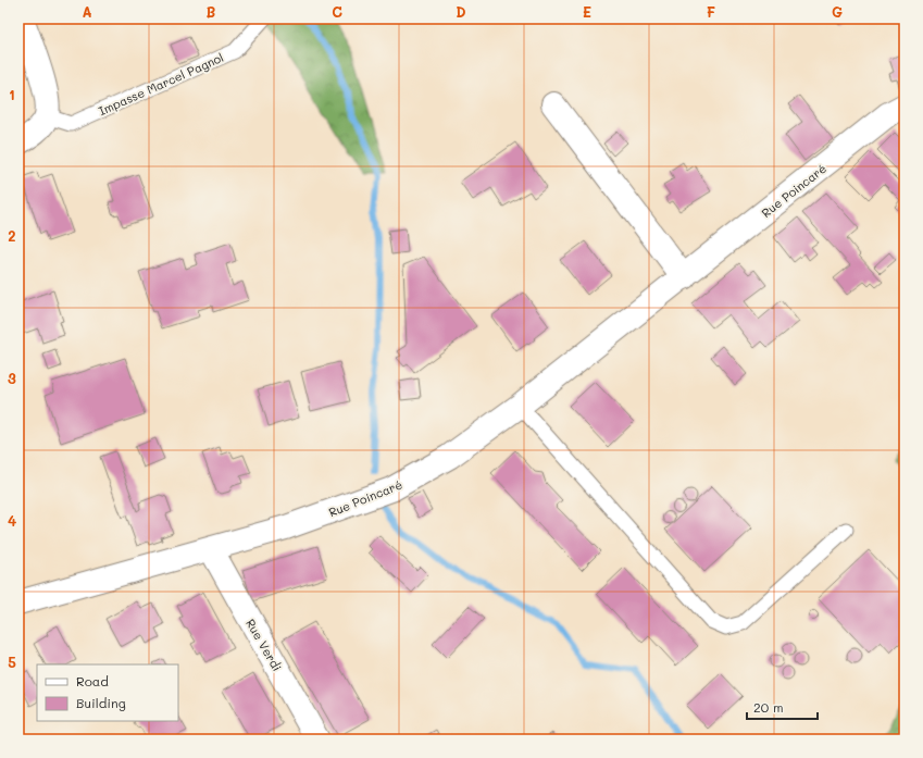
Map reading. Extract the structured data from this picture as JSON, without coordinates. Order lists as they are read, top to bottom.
{
  "streets": {
    "street": ["Rue Poincaré", "Rue Verdi"],
    "lane": ["Impasse Marcel Pagnol"]
  },
  "crossings": [
    ["Rue Poincaré", "Rue Verdi"]
  ],
  "legend": ["Road", "Building"],
  "scale_bar": "20 m",
  "grid": {
    "columns": [
      "A",
      "B",
      "C",
      "D",
      "E",
      "F",
      "G"
    ],
    "rows": [
      "1",
      "2",
      "3",
      "4",
      "5"
    ]
  }
}
